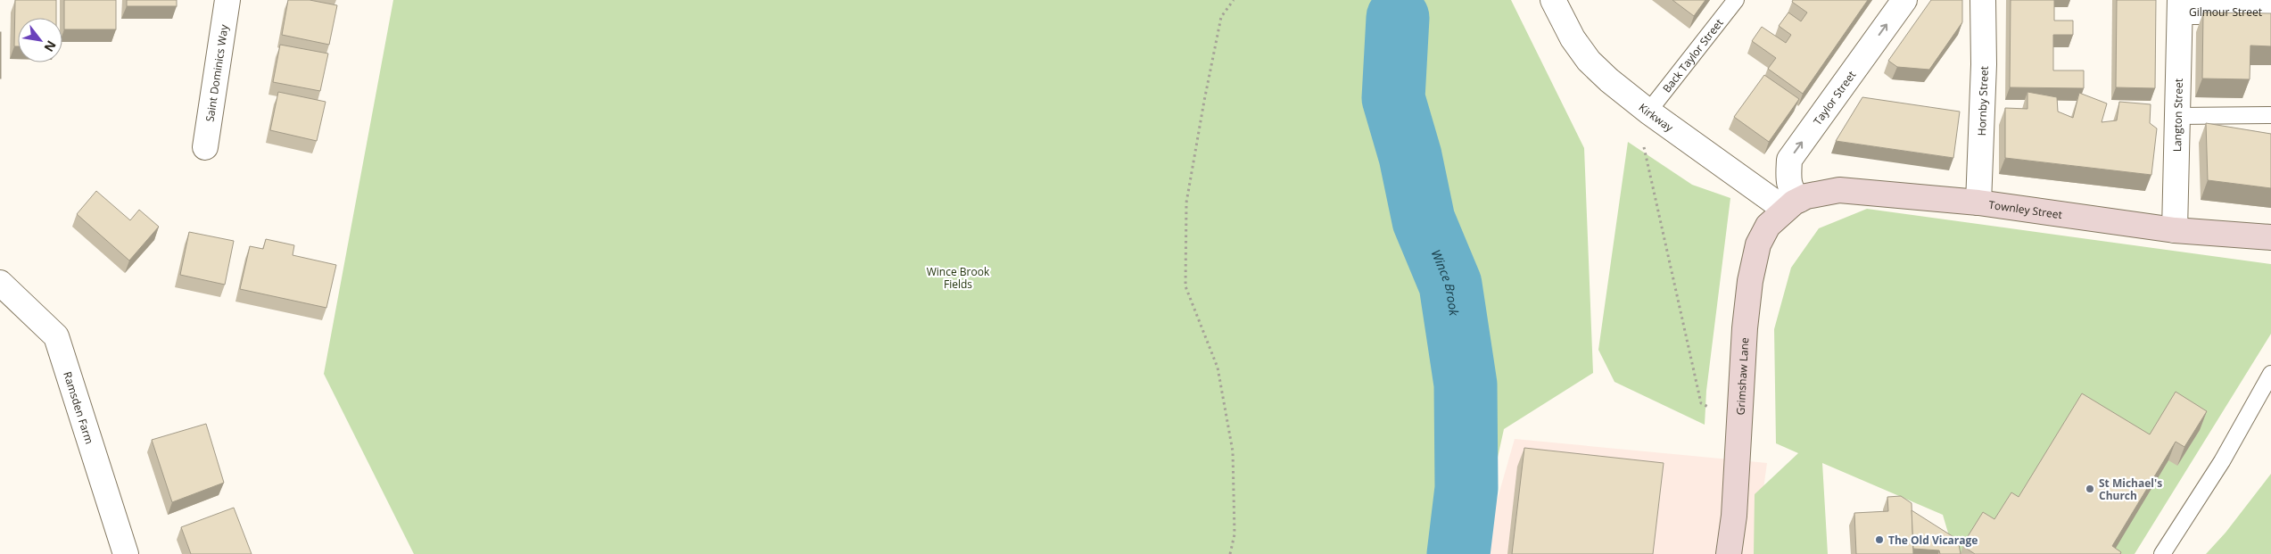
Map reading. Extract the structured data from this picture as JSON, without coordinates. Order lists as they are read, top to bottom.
{
  "streets": {
    "main road": ["Townley Street", "Grimshaw Lane"],
    "street": [
      "Gilmour Street",
      "Saint Dominics Way",
      "Taylor Street",
      "Hornby Street",
      "Langton Street",
      "Kirkway",
      "Ramsden Farm"
    ],
    "lane": ["Back Taylor Street"]
  },
  "crossings": [
    ["Gilmour Street", "Langton Street"],
    ["Back Taylor Street", "Kirkway"],
    ["Taylor Street", "Kirkway"],
    ["Taylor Street", "Townley Street"],
    ["Taylor Street", "Grimshaw Lane"],
    ["Hornby Street", "Townley Street"],
    ["Langton Street", "Townley Street"],
    ["Kirkway", "Townley Street"],
    ["Kirkway", "Grimshaw Lane"],
    ["Townley Street", "Grimshaw Lane"]
  ],
  "one_way": ["Taylor Street"],
  "water": ["Wince Brook"],
  "parks": ["Wince Brook Fields"],
  "places": ["St Michael's Church", "The Old Vicarage"],
  "north": "bottom right"
}
